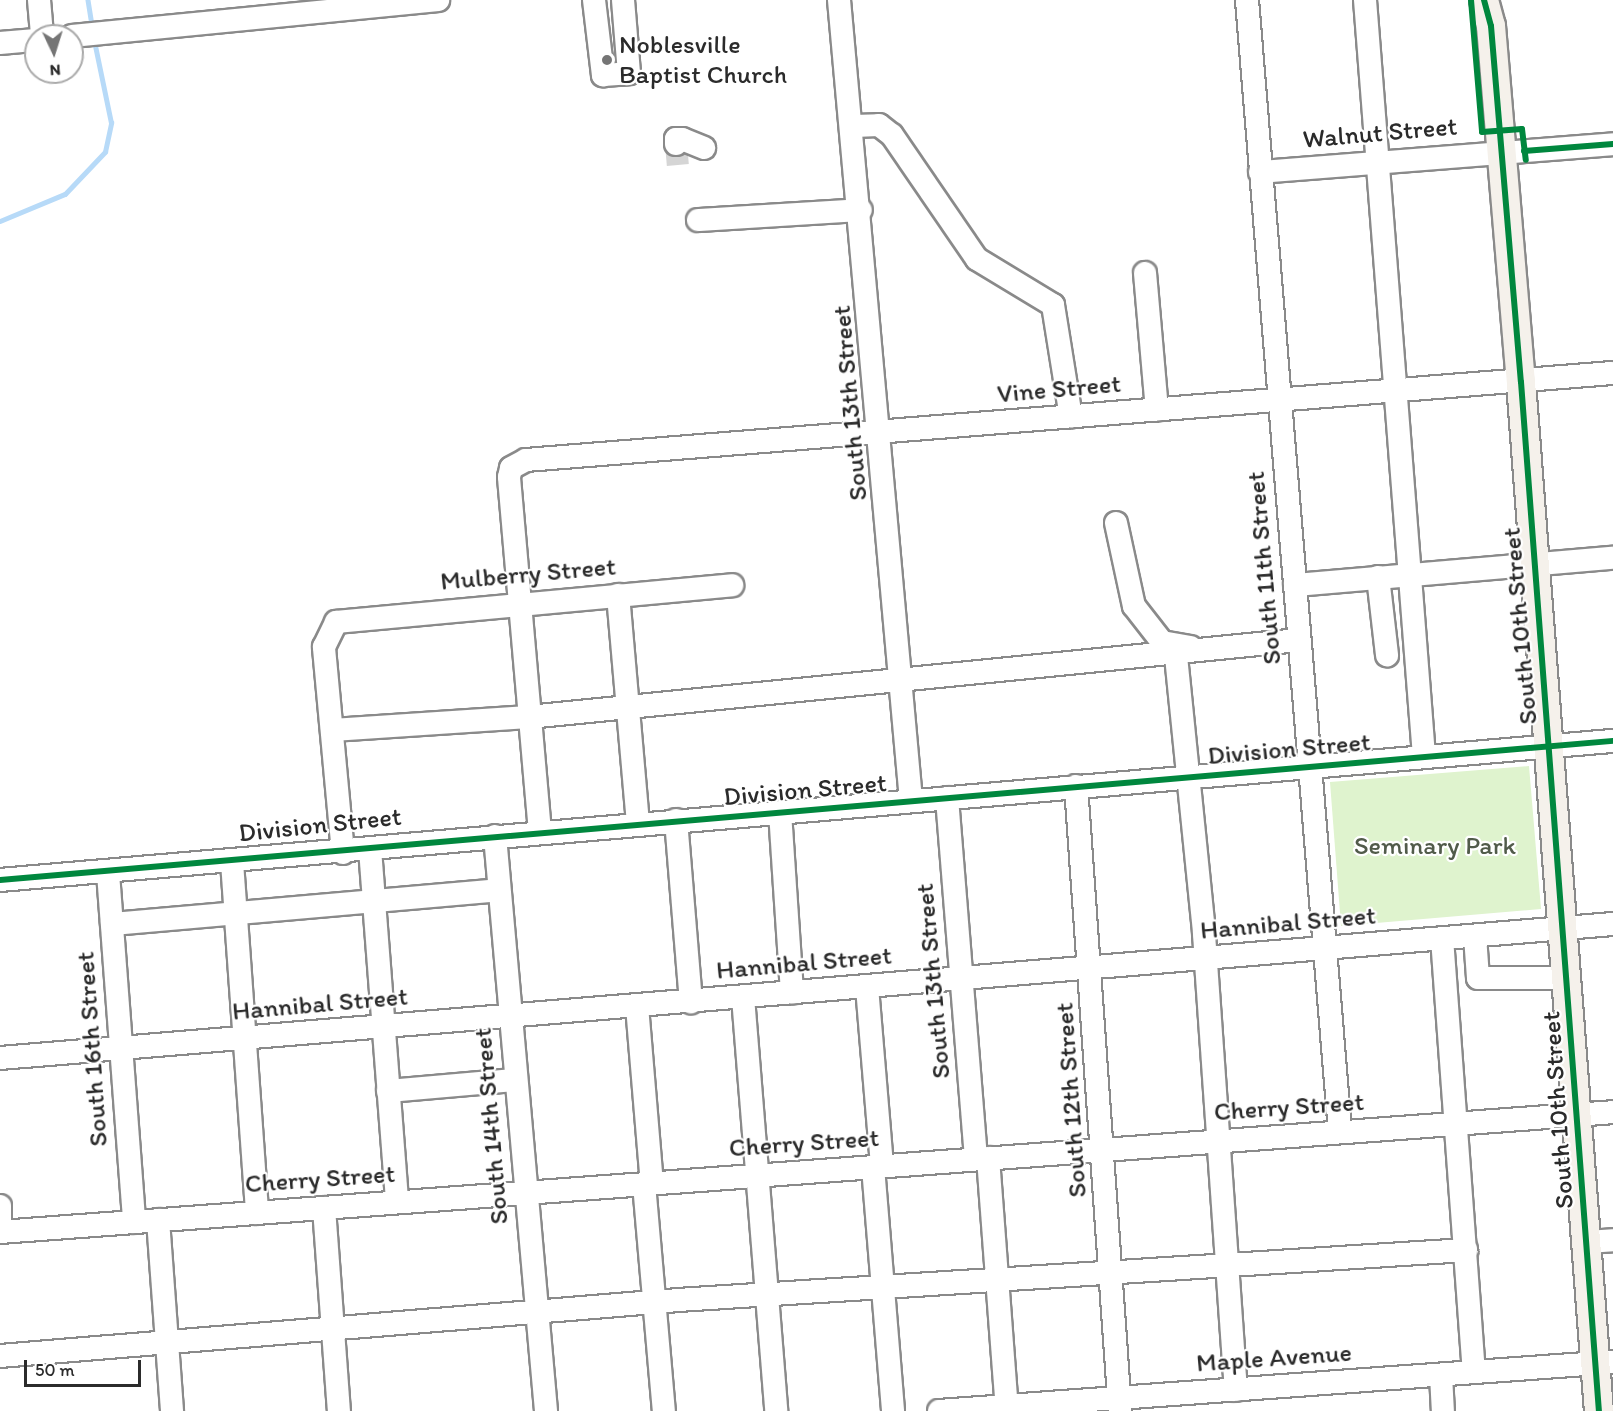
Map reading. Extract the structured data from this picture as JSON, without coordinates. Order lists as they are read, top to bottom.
{
  "streets": {
    "main road": ["South 10th Street"],
    "street": [
      "Walnut Street",
      "Vine Street",
      "South 13th Street",
      "South 11th Street",
      "Mulberry Street",
      "Division Street",
      "Hannibal Street",
      "South 16th Street",
      "South 12th Street",
      "Cherry Street",
      "South 14th Street",
      "Maple Avenue"
    ]
  },
  "crossings": [
    ["Walnut Street", "South 11th Street"],
    ["Walnut Street", "South 10th Street"],
    ["Vine Street", "South 13th Street"],
    ["Vine Street", "South 11th Street"],
    ["Vine Street", "Mulberry Street"],
    ["Vine Street", "South 10th Street"],
    ["South 13th Street", "Division Street"],
    ["South 13th Street", "Hannibal Street"],
    ["South 13th Street", "Cherry Street"],
    ["South 13th Street", "Maple Avenue"],
    ["South 11th Street", "Division Street"],
    ["South 11th Street", "Hannibal Street"],
    ["South 11th Street", "Cherry Street"],
    ["South 10th Street", "Division Street"],
    ["South 10th Street", "Hannibal Street"],
    ["South 10th Street", "Cherry Street"],
    ["South 10th Street", "Maple Avenue"],
    ["Division Street", "South 16th Street"],
    ["Division Street", "South 12th Street"],
    ["Division Street", "South 14th Street"],
    ["Hannibal Street", "South 16th Street"],
    ["Hannibal Street", "South 12th Street"],
    ["Hannibal Street", "South 14th Street"],
    ["South 16th Street", "Cherry Street"],
    ["South 12th Street", "Cherry Street"],
    ["South 12th Street", "Maple Avenue"],
    ["Cherry Street", "South 14th Street"]
  ],
  "parks": ["Seminary Park"],
  "places": ["Noblesville Baptist Church"],
  "scale_bar": "50 m",
  "north": "bottom"
}
